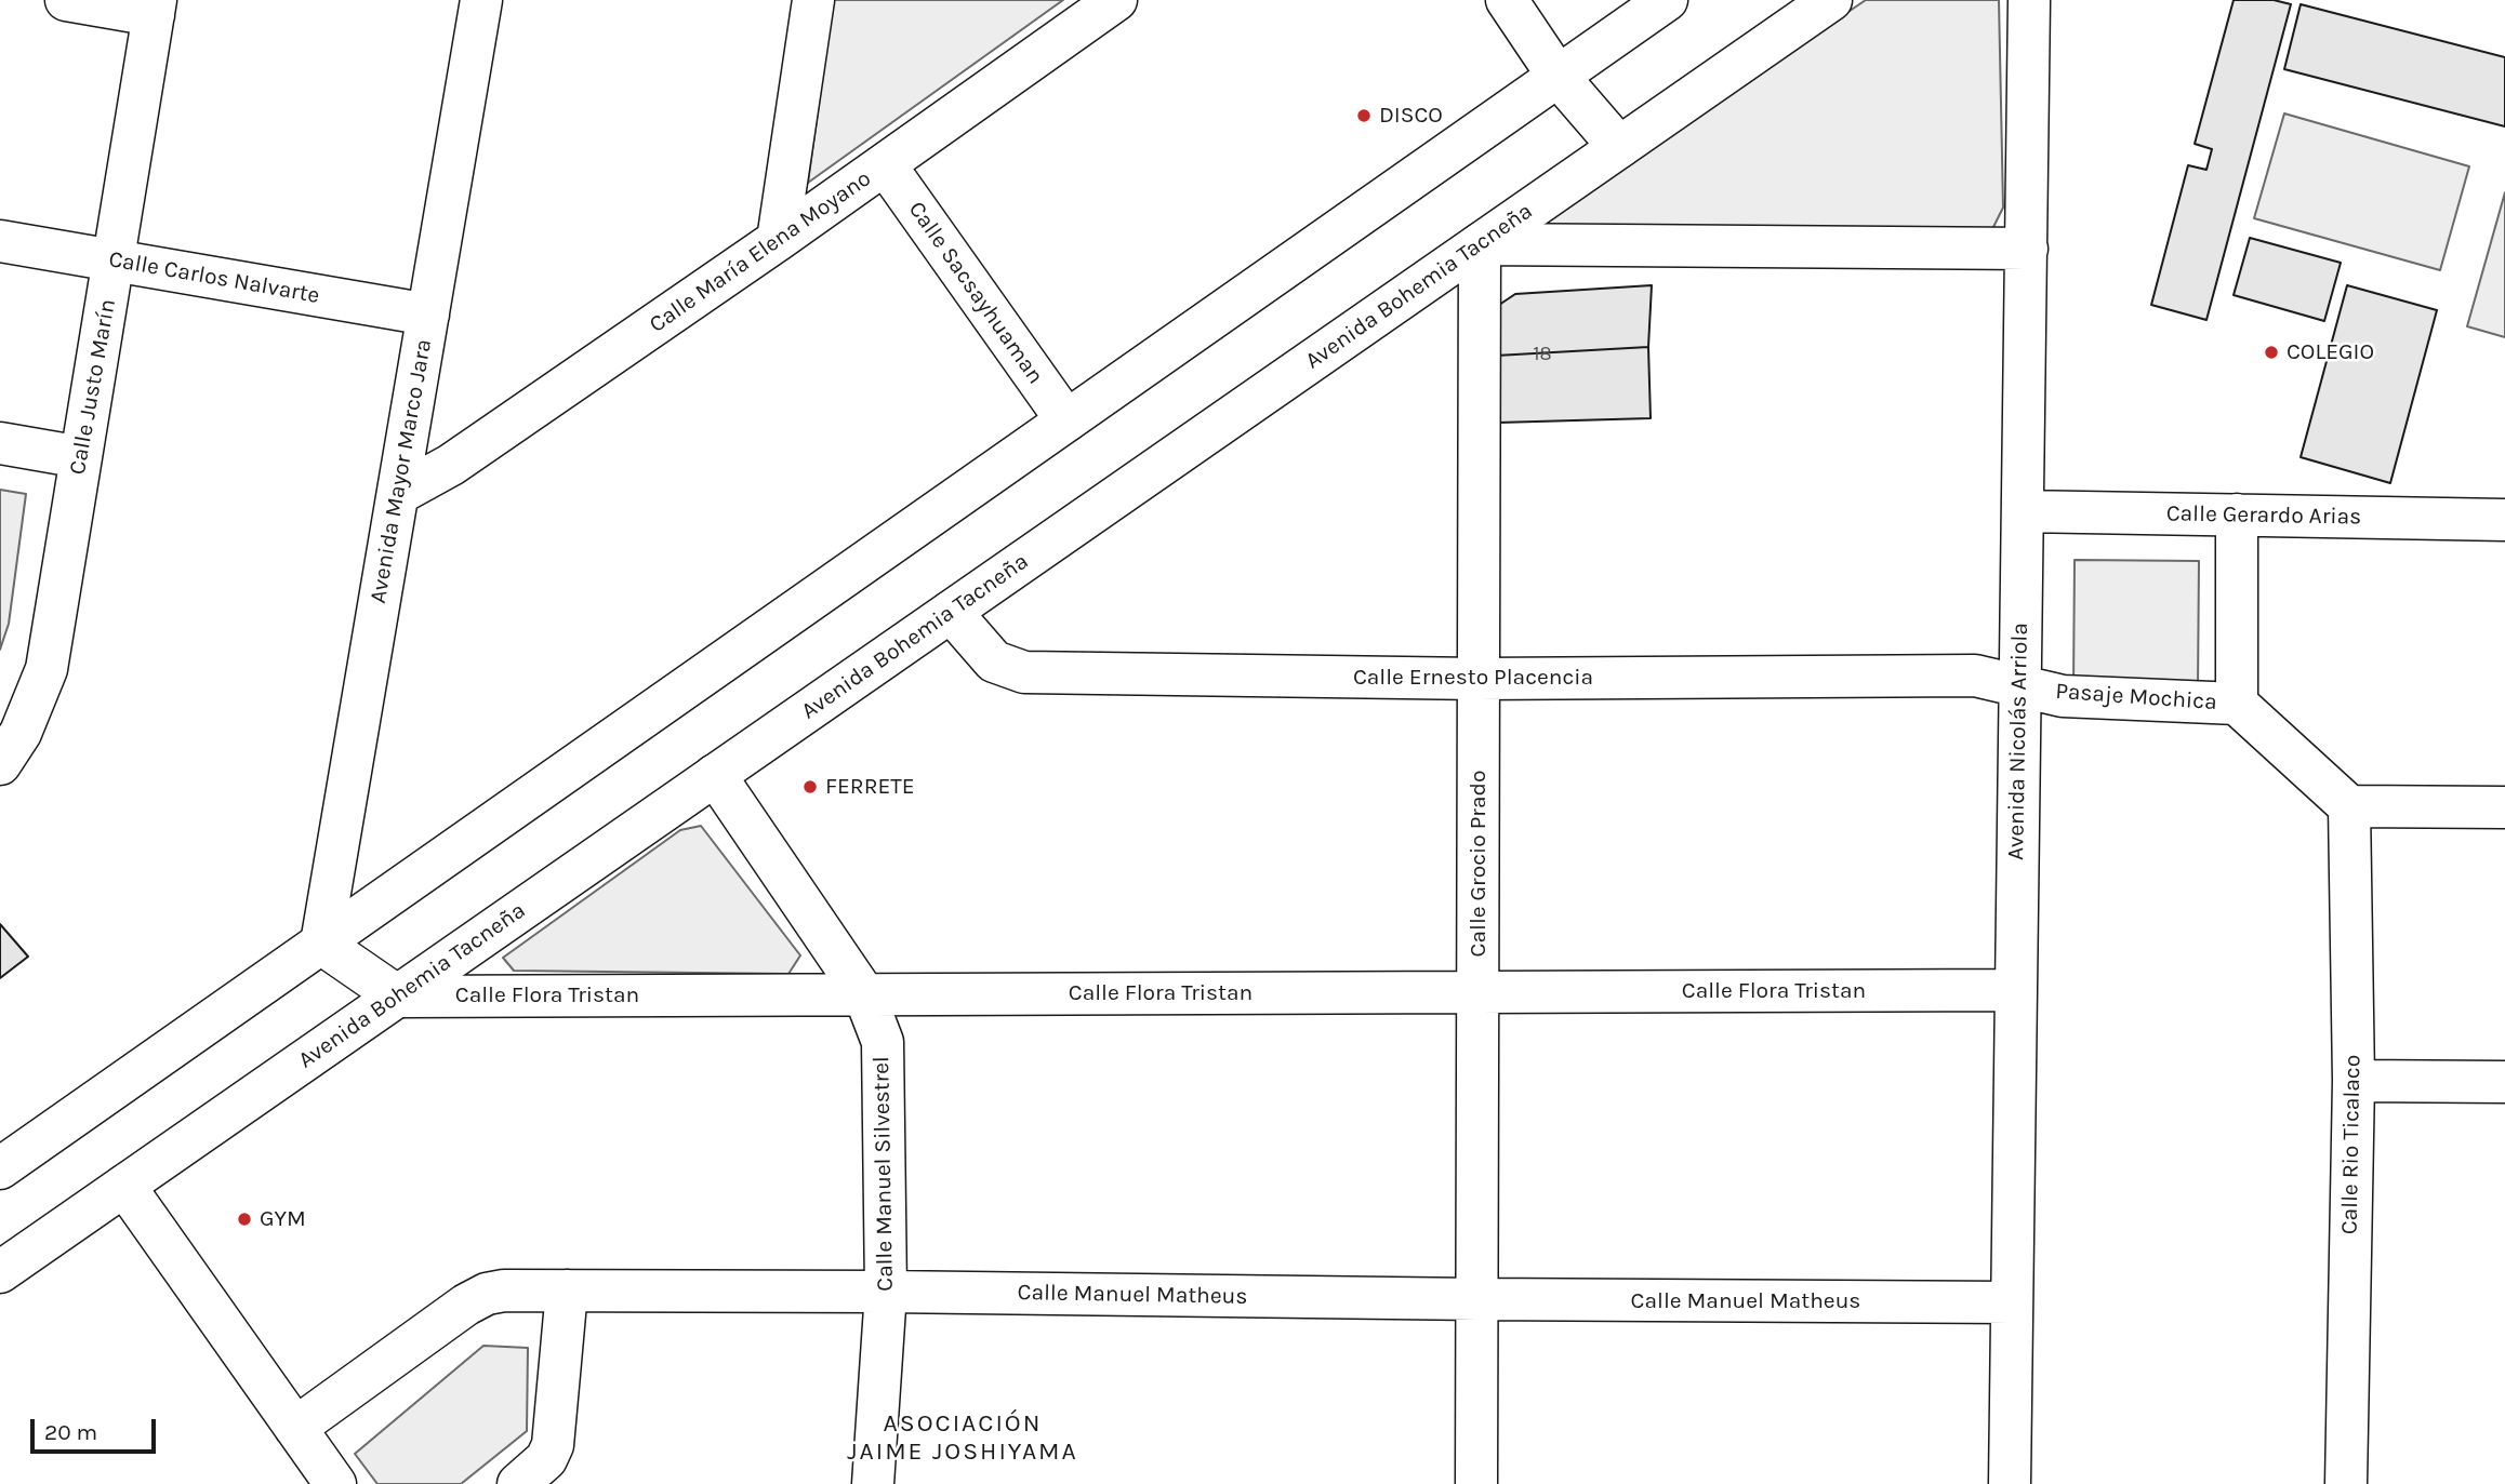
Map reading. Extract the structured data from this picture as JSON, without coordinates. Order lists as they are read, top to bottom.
{
  "streets": {
    "street": [
      "Calle María Elena Moyano",
      "Calle Carlos Nalvarte",
      "Avenida Bohemia Tacneña",
      "Calle Sacsayhuaman",
      "Calle Justo Marín",
      "Avenida Mayor Marco Jara",
      "Calle Gerardo Arias",
      "Calle Ernesto Placencia",
      "Pasaje Mochica",
      "Avenida Nicolás Arriola",
      "Calle Grocio Prado",
      "Calle Flora Tristan",
      "Calle Rio Ticalaco",
      "Calle Manuel Silvestrel",
      "Calle Manuel Matheus"
    ]
  },
  "crossings": [
    ["Calle María Elena Moyano", "Calle Sacsayhuaman"],
    ["Calle María Elena Moyano", "Avenida Mayor Marco Jara"],
    ["Calle Carlos Nalvarte", "Calle Justo Marín"],
    ["Calle Carlos Nalvarte", "Avenida Mayor Marco Jara"],
    ["Avenida Bohemia Tacneña", "Calle Ernesto Placencia"],
    ["Avenida Bohemia Tacneña", "Calle Grocio Prado"],
    ["Avenida Bohemia Tacneña", "Calle Flora Tristan"],
    ["Avenida Bohemia Tacneña", "Calle Manuel Silvestrel"],
    ["Calle Gerardo Arias", "Avenida Nicolás Arriola"],
    ["Calle Ernesto Placencia", "Pasaje Mochica"],
    ["Calle Ernesto Placencia", "Avenida Nicolás Arriola"],
    ["Calle Ernesto Placencia", "Calle Grocio Prado"],
    ["Pasaje Mochica", "Avenida Nicolás Arriola"],
    ["Pasaje Mochica", "Calle Rio Ticalaco"],
    ["Avenida Nicolás Arriola", "Calle Flora Tristan"],
    ["Avenida Nicolás Arriola", "Calle Manuel Matheus"],
    ["Calle Grocio Prado", "Calle Flora Tristan"],
    ["Calle Grocio Prado", "Calle Manuel Matheus"],
    ["Calle Flora Tristan", "Calle Manuel Silvestrel"],
    ["Calle Manuel Silvestrel", "Calle Manuel Matheus"]
  ],
  "districts": ["ASOCIACIÓN JAIME JOSHIYAMA"],
  "places": [
    "DISCO",
    "COLEGIO",
    "FERRETE",
    "GYM"
  ],
  "house_numbers": ["18"],
  "scale_bar": "20 m"
}
